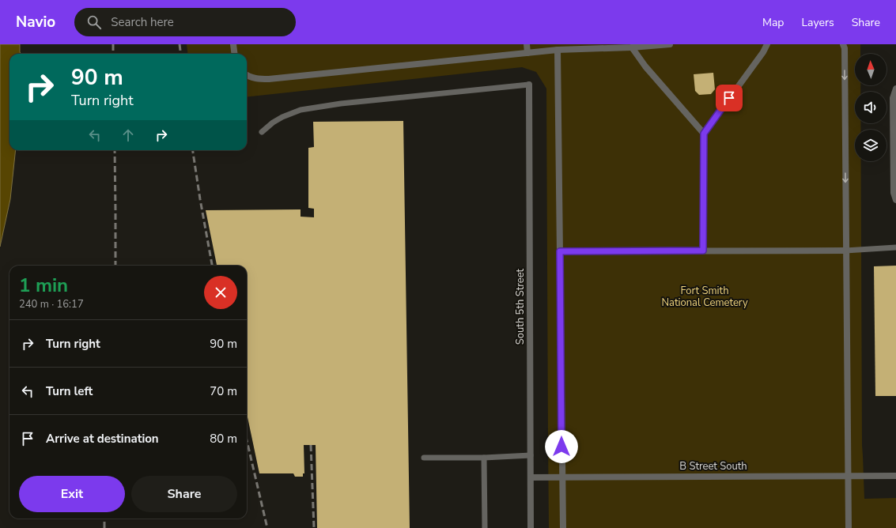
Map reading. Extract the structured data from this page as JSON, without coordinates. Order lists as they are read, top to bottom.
{
  "streets": {
    "street": ["South 5th Street", "B Street South"]
  },
  "crossings": [
    ["South 5th Street", "B Street South"]
  ],
  "parks": ["Fort Smith National Cemetery"],
  "north": "top",
  "page": {
    "header": "Navio",
    "search": "Search here",
    "nav": ["Map", "Layers", "Share"],
    "turn": ["90 m", "Turn right"],
    "heading": ["1 min", "240 m · 16:17"],
    "list": [
      {
        "name": "Turn right",
        "value": "90 m"
      },
      {
        "name": "Turn left",
        "value": "70 m"
      },
      {
        "name": "Arrive at destination",
        "value": "80 m"
      }
    ],
    "buttons": ["Exit", "Share"]
  }
}
